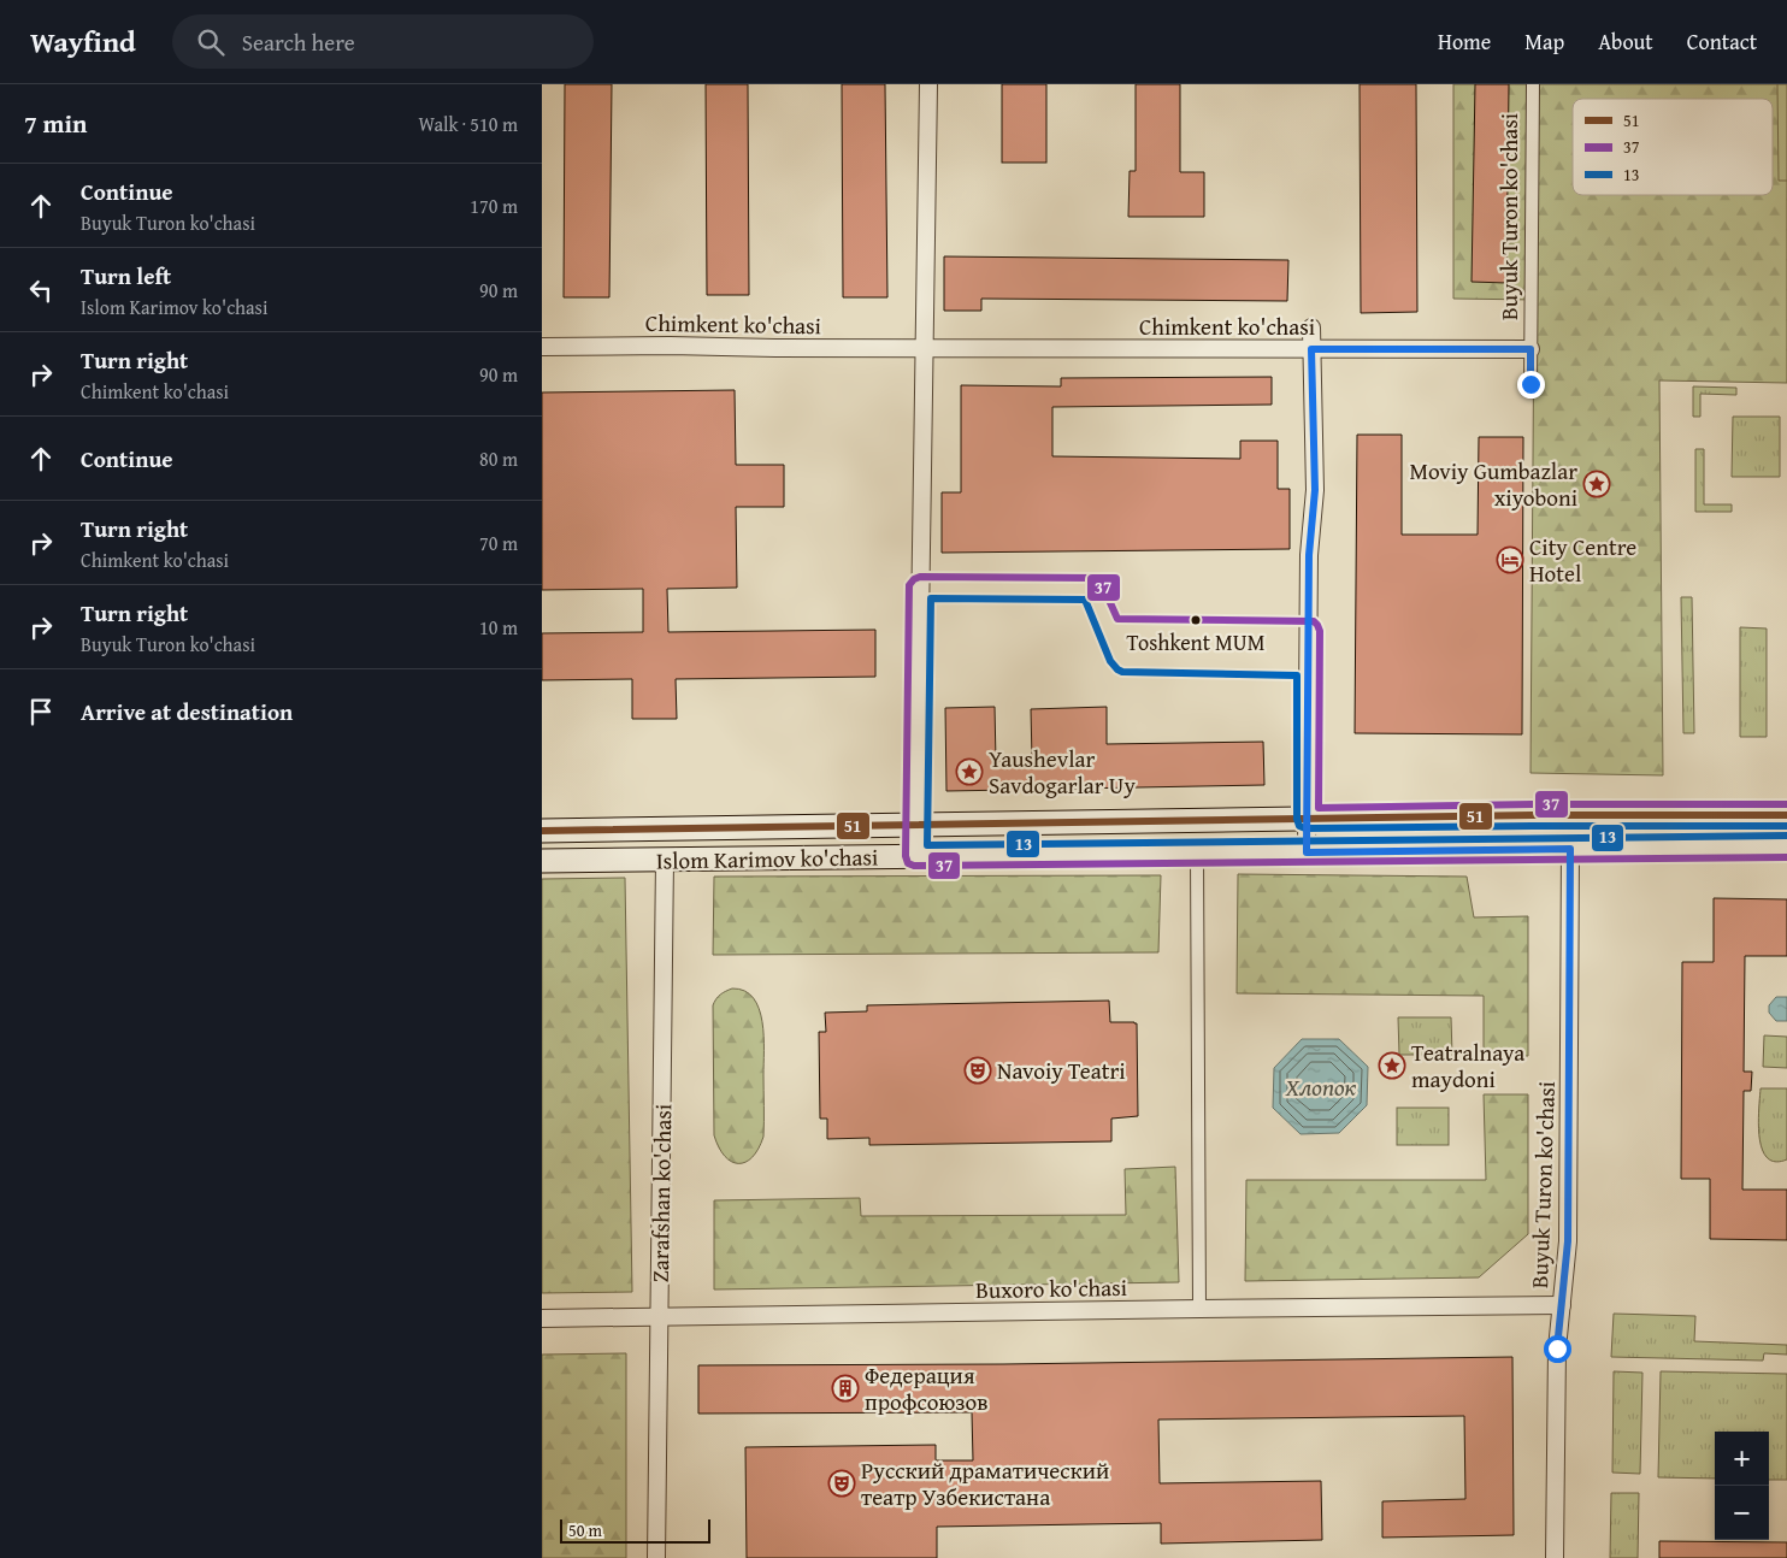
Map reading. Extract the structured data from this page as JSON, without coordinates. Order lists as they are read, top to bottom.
{
  "streets": {
    "main road": ["Islom Karimov ko'chasi", "Zarafshan ko'chasi"],
    "street": ["Buyuk Turon ko'chasi", "Chimkent ko'chasi", "Buxoro ko'chasi"]
  },
  "crossings": [
    ["Buyuk Turon ko'chasi", "Chimkent ko'chasi"],
    ["Buyuk Turon ko'chasi", "Islom Karimov ko'chasi"],
    ["Buyuk Turon ko'chasi", "Buxoro ko'chasi"],
    ["Islom Karimov ko'chasi", "Zarafshan ko'chasi"],
    ["Zarafshan ko'chasi", "Buxoro ko'chasi"]
  ],
  "water": ["Хлопок"],
  "places": {
    "place": ["Moviy Gumbazlar xiyoboni", "Yaushevlar Savdogarlar Uy", "Teatralnaya maydoni"],
    "hotel": ["City Centre Hotel"],
    "other": ["Toshkent MUM"],
    "theatre": ["Navoiy Teatri", "Русский драматический театр Узбекистана"],
    "building": ["Федерация профсоюзов"]
  },
  "lines": ["transit line 37", "transit line 13", "transit line 51"],
  "legend": ["51", "37", "13"],
  "scale_bar": "50 m",
  "page": {
    "header": "Wayfind",
    "search": "Search here",
    "nav": [
      "Home",
      "Map",
      "About",
      "Contact"
    ],
    "heading": ["7 min", "Walk · 510 m"],
    "list": [
      ["Continue", "Buyuk Turon ko'chasi", "170 m"],
      ["Turn left", "Islom Karimov ko'chasi", "90 m"],
      ["Turn right", "Chimkent ko'chasi", "90 m"],
      ["Continue", "80 m"],
      ["Turn right", "Chimkent ko'chasi", "70 m"],
      ["Turn right", "Buyuk Turon ko'chasi", "10 m"],
      "Arrive at destination"
    ],
    "map_buttons": ["+", "−"],
    "scale": "50 m"
  }
}
